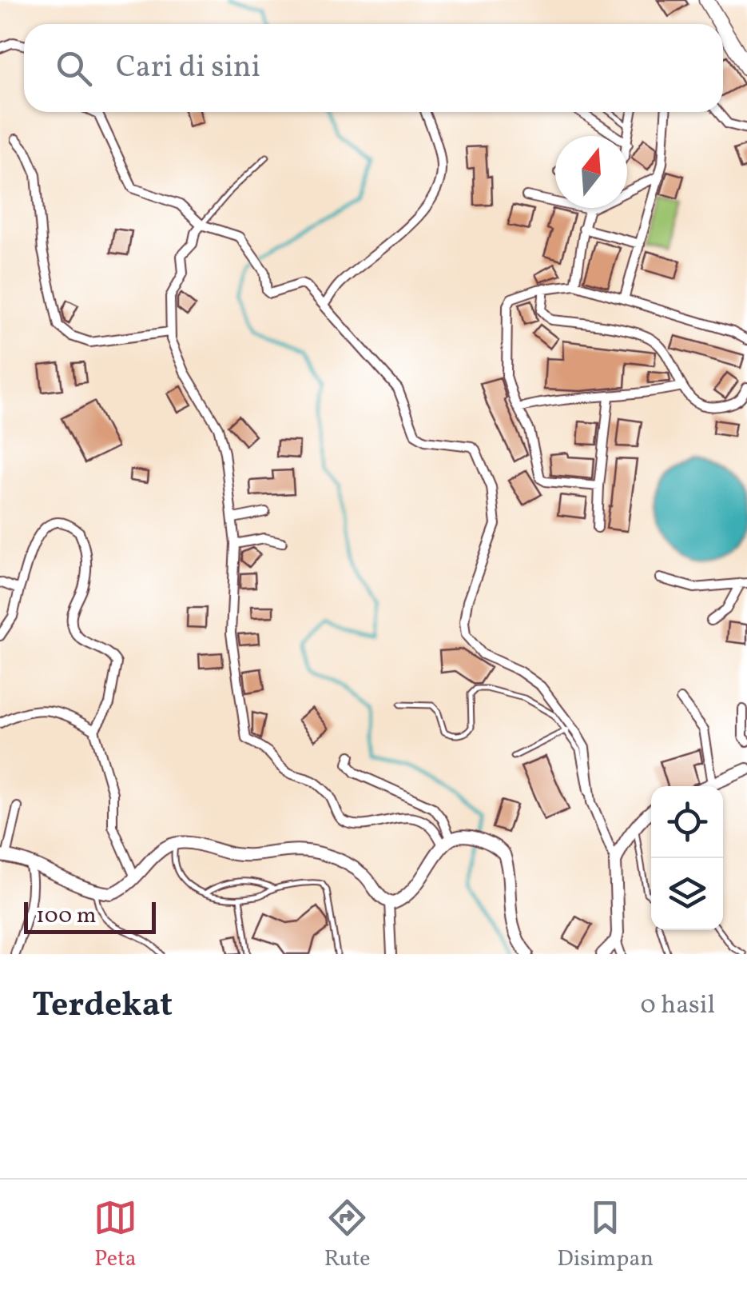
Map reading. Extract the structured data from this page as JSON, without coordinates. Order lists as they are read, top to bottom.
{
  "scale_bar": "100 m",
  "north": "top",
  "page": {
    "search": "Cari di sini",
    "scale": "100 m",
    "heading": ["Terdekat", "0 hasil"],
    "nav": ["Peta", "Rute", "Disimpan"]
  }
}
